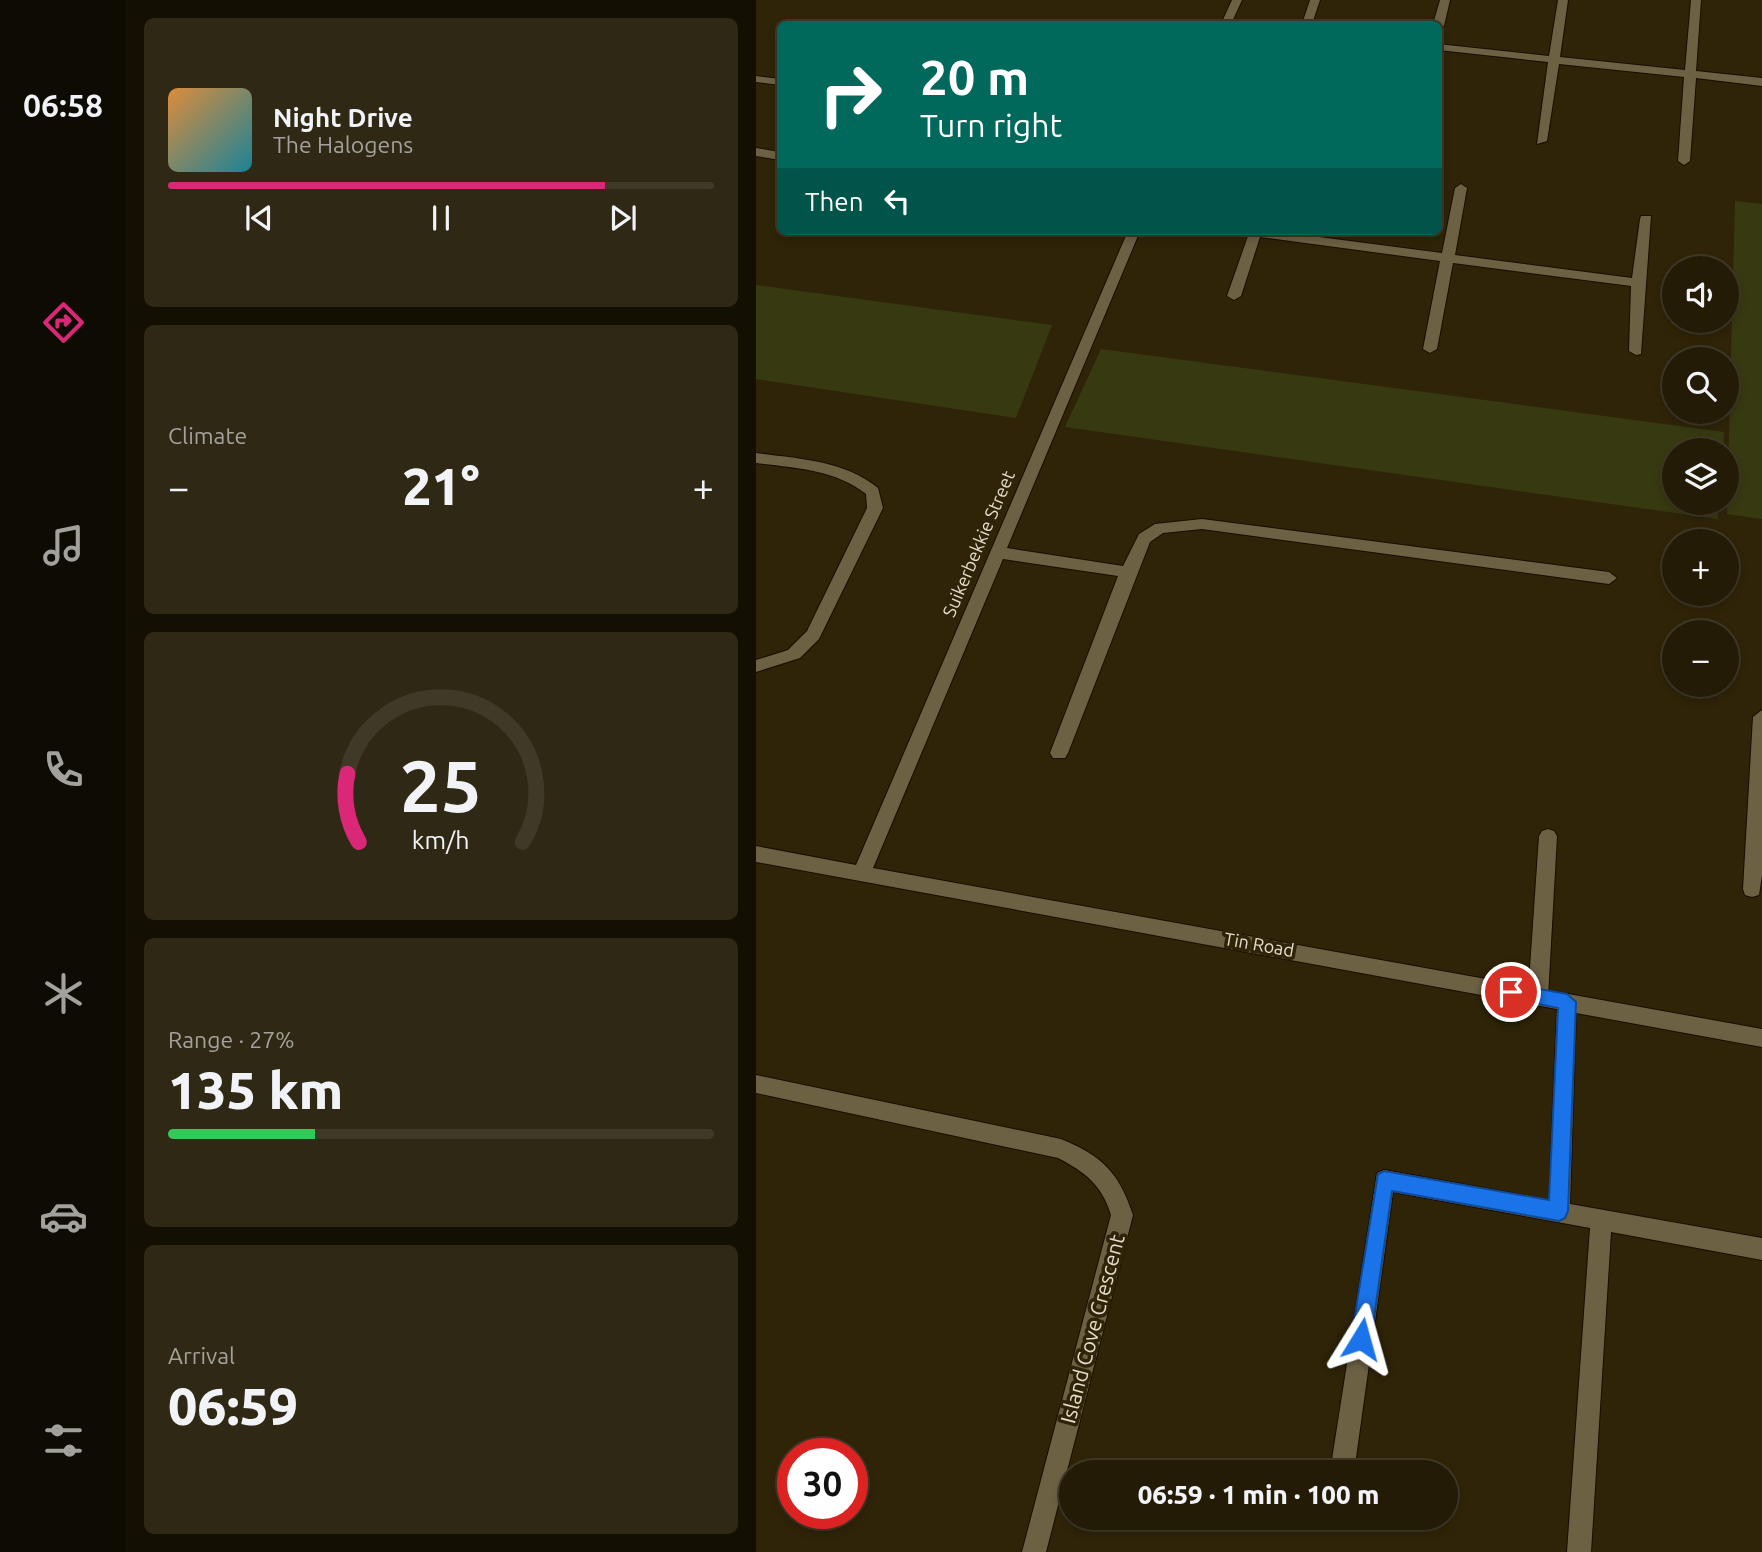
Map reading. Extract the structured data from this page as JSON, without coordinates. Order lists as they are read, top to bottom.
{
  "streets": {
    "street": ["Suikerbekkie Street", "Tin Road", "Island Cove Crescent"]
  },
  "crossings": [
    ["Suikerbekkie Street", "Tin Road"]
  ],
  "page": {
    "tabs": "06:58",
    "turn": ["20 m", "Turn right"],
    "song": ["Night Drive", "The Halogens"],
    "then": "Then",
    "map_buttons": ["+", "−"],
    "tile": [
      "Climate",
      ["Range · 27%", "135 km"],
      ["Arrival", "06:59"]
    ],
    "heat": ["−", "21°", "+"],
    "limit": "30",
    "trip": "06:59 · 1 min · 100 m",
    "gauge": ["25", "km/h"]
  }
}
